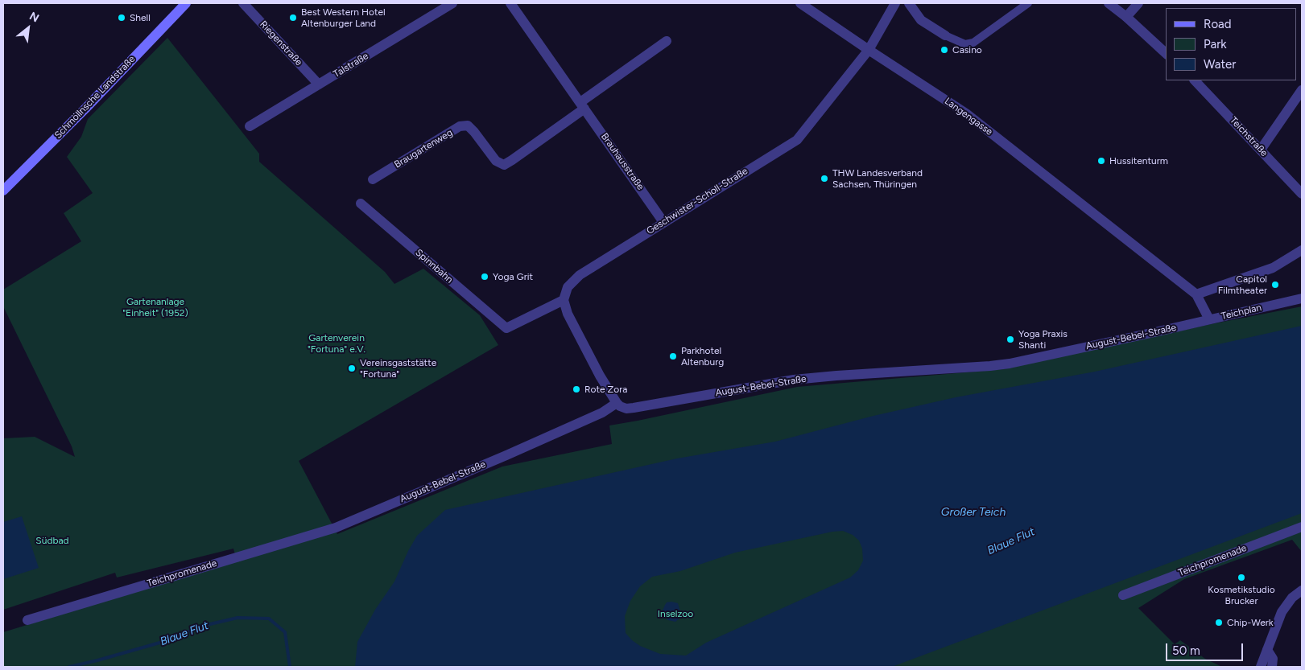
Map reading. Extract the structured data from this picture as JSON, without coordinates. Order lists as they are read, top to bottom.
{
  "streets": {
    "main road": ["Schmöllnsche Landstraße"],
    "street": [
      "Riegenstraße",
      "Talstraße",
      "Langengasse",
      "Teichstraße",
      "Braugartenweg",
      "Brauhausstraße",
      "Geschwister-Scholl-Straße",
      "Spinnbahn",
      "Teichplan",
      "August-Bebel-Straße",
      "Teichpromenade"
    ]
  },
  "crossings": [
    ["Riegenstraße", "Talstraße"],
    ["Langengasse", "Geschwister-Scholl-Straße"],
    ["Langengasse", "Teichplan"],
    ["Braugartenweg", "Brauhausstraße"],
    ["Brauhausstraße", "Geschwister-Scholl-Straße"],
    ["Geschwister-Scholl-Straße", "Spinnbahn"],
    ["Teichplan", "August-Bebel-Straße"],
    ["August-Bebel-Straße", "Teichpromenade"]
  ],
  "water": ["Großer Teich", "Blaue Flut"],
  "parks": [
    "Gartenanlage \"Einheit\" (1952)",
    "Gartenverein \"Fortuna\" e.V.",
    "Südbad",
    "Inselzoo"
  ],
  "places": [
    "Shell",
    "Best Western Hotel Altenburger Land",
    "Casino",
    "Hussitenturm",
    "THW Landesverband Sachsen, Thüringen",
    "Yoga Grit",
    "Capitol Filmtheater",
    "Yoga Praxis Shanti",
    "Parkhotel Altenburg",
    "Vereinsgaststätte \"Fortuna\"",
    "Rote Zora",
    "Kosmetikstudio Brucker",
    "Chip-Werk"
  ],
  "legend": ["Road", "Park", "Water"],
  "scale_bar": "50 m",
  "north": "top right"
}
